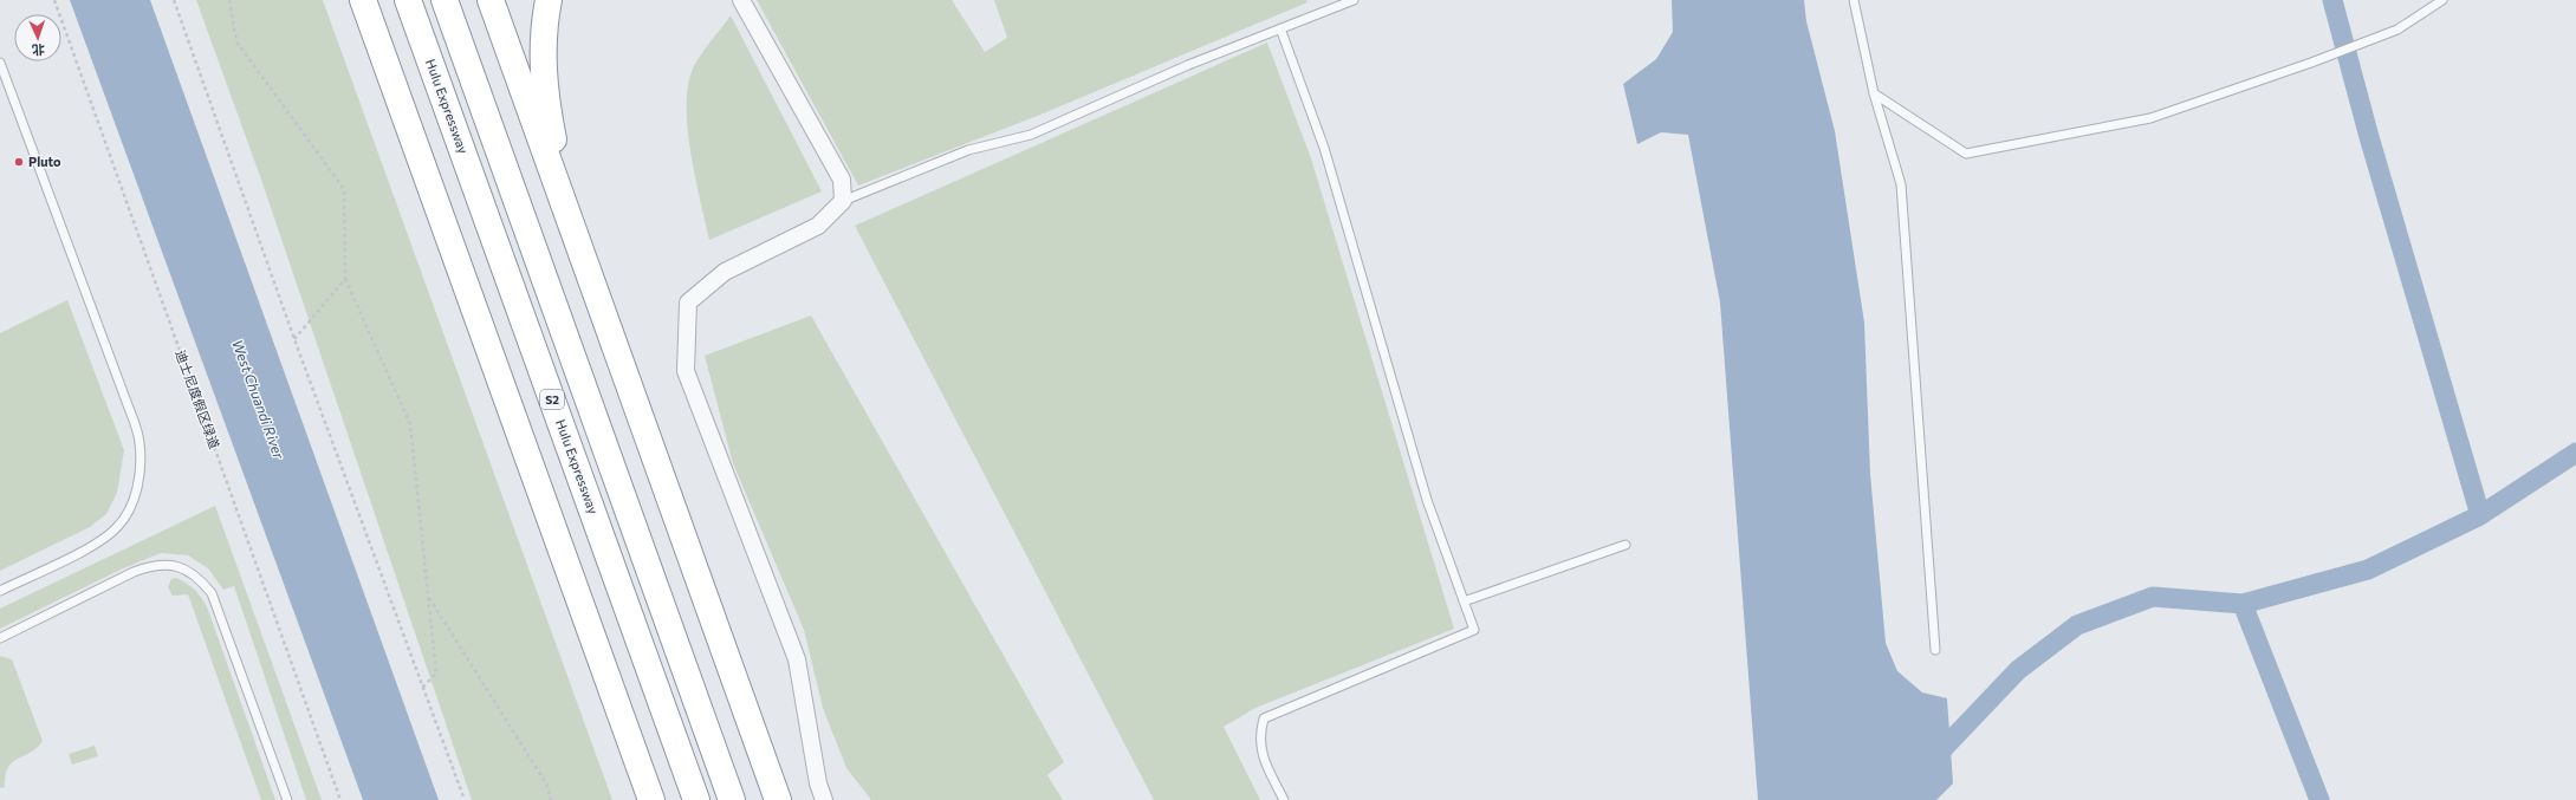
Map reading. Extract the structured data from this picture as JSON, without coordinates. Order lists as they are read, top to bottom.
{
  "streets": {
    "highway": ["Hulu Expressway", "S2"],
    "path": ["迪士尼度假区绿道"]
  },
  "water": ["West Chuandi River"],
  "places": ["Pluto"],
  "north": "bottom"
}
